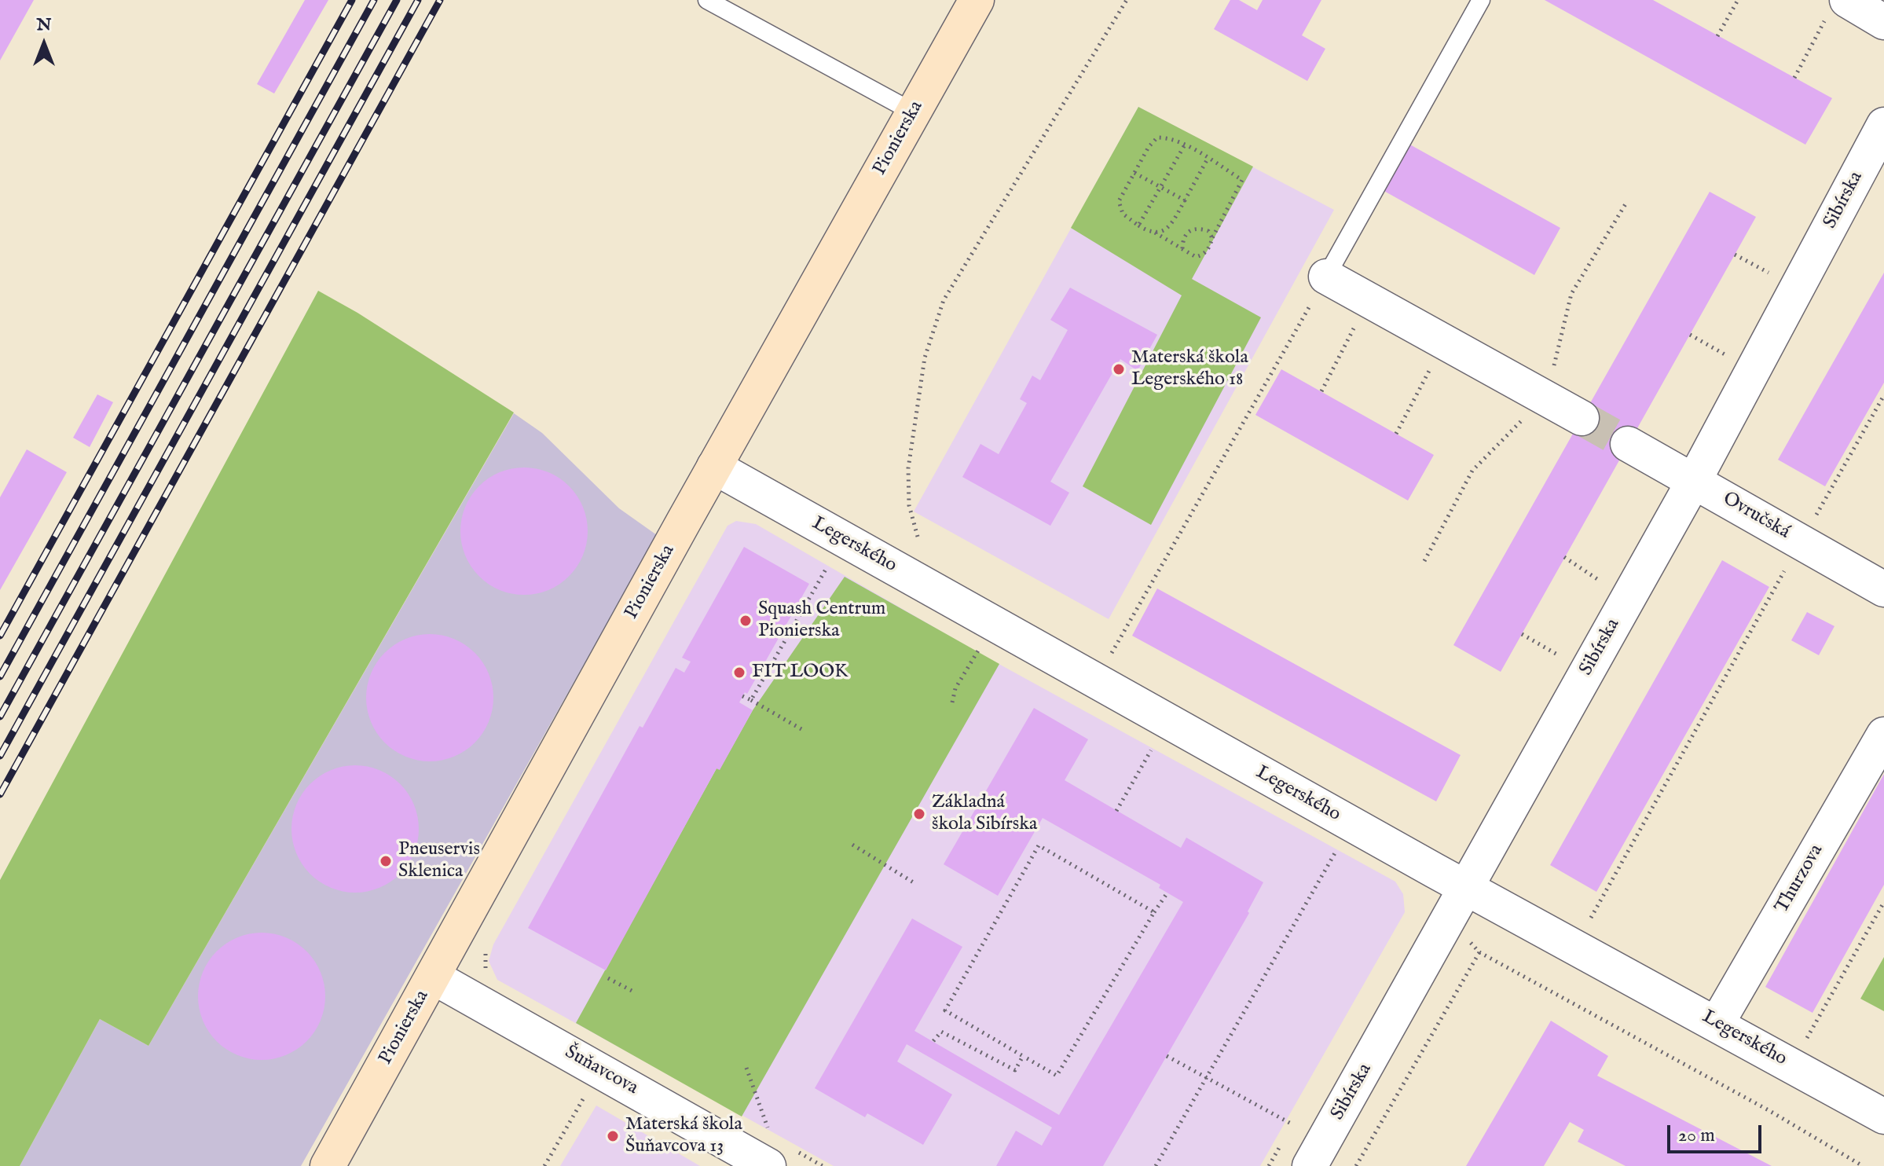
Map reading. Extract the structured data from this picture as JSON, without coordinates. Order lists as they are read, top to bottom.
{
  "streets": {
    "street": [
      "Pionierska",
      "Sibírska",
      "Ovručská",
      "Legerského",
      "Thurzova",
      "Šuňavcova"
    ]
  },
  "crossings": [
    ["Pionierska", "Legerského"],
    ["Pionierska", "Šuňavcova"],
    ["Sibírska", "Ovručská"],
    ["Sibírska", "Legerského"],
    ["Legerského", "Thurzova"]
  ],
  "places": [
    "Materská škola Legerského 18",
    "Squash Centrum Pionierska",
    "FIT LOOK",
    "Základná škola Sibírska",
    "Pneuservis Sklenica",
    "Materská škola Šuňavcova 13"
  ],
  "scale_bar": "20 m",
  "north": "top"
}
